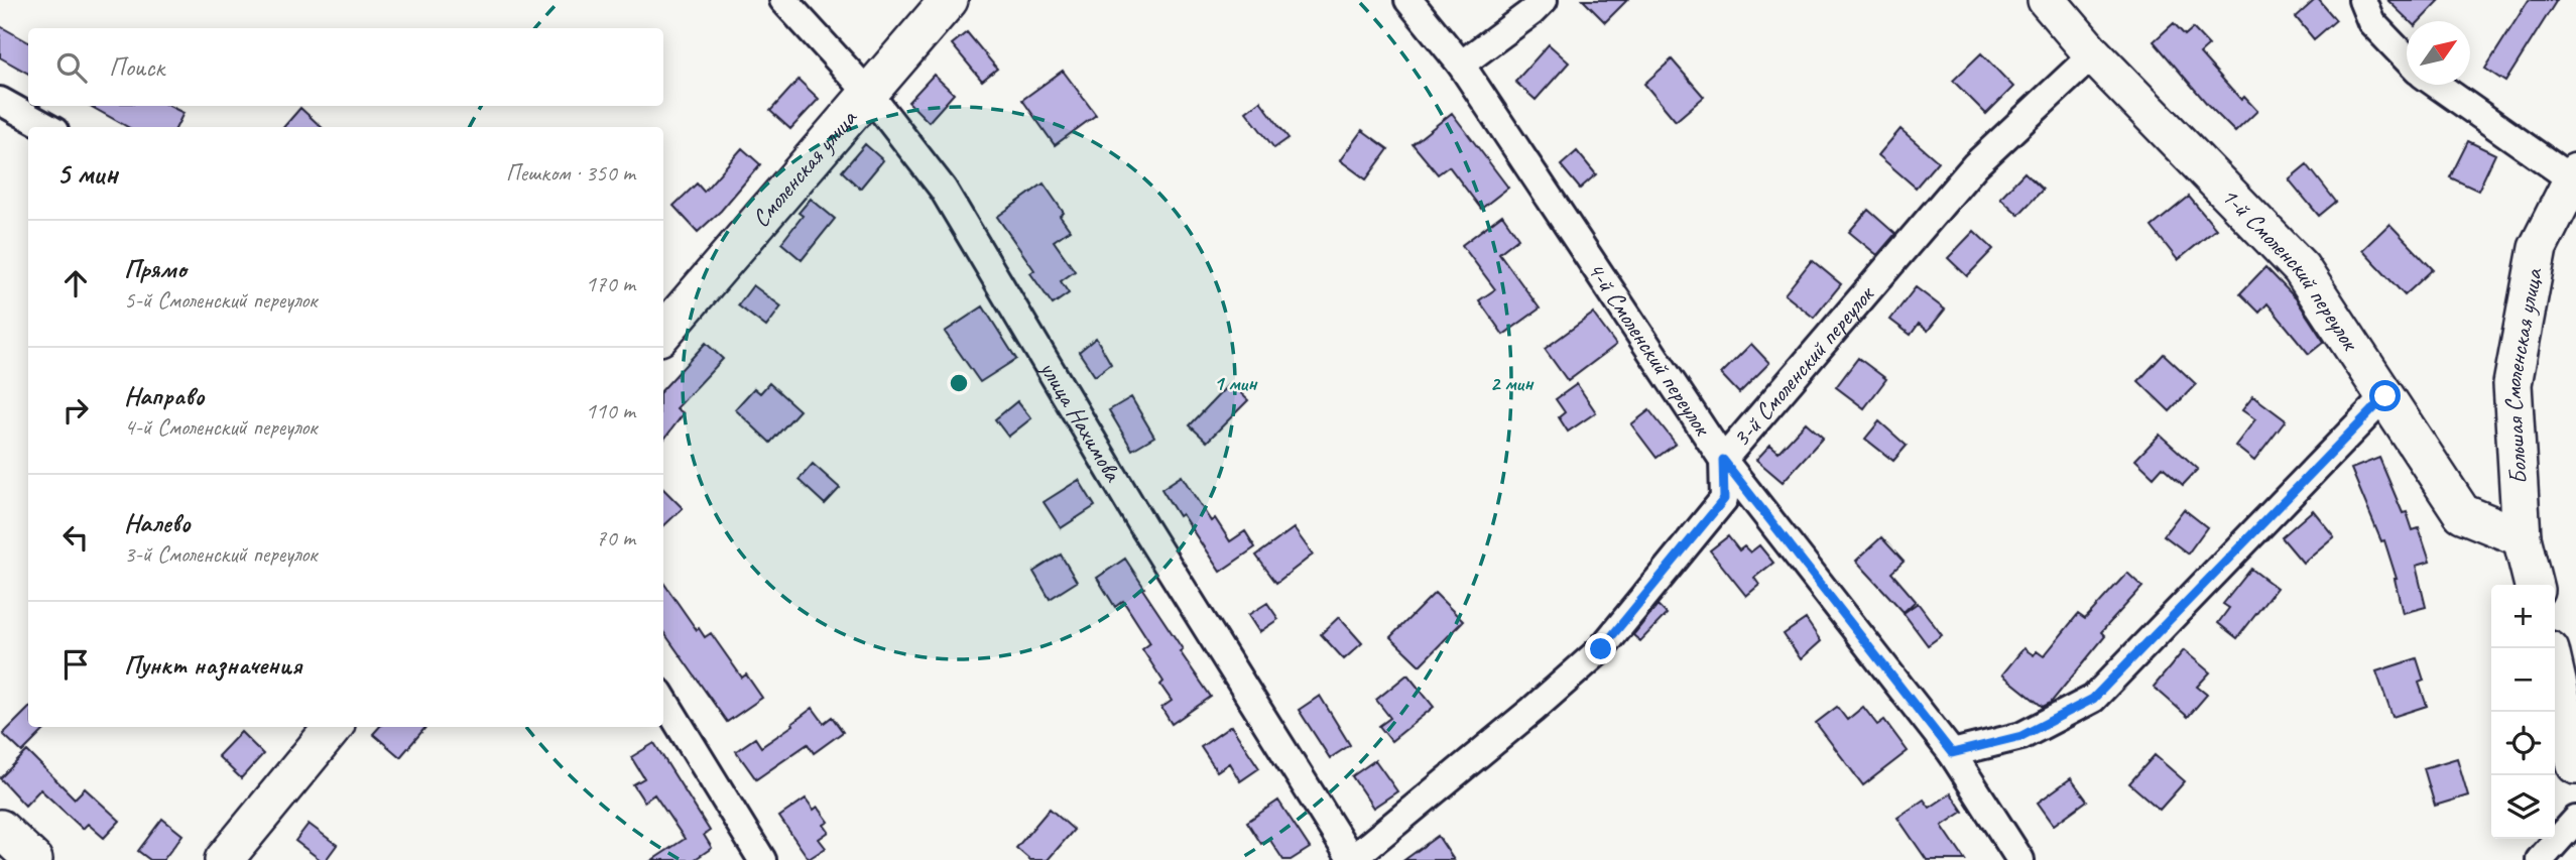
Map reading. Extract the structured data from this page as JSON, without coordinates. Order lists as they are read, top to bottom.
{
  "streets": {
    "street": [
      "Смоленская улица",
      "1-й Смоленский переулок",
      "4-й Смоленский переулок",
      "3-й Смоленский переулок",
      "Большая Смоленская улица",
      "улица Нахимова"
    ]
  },
  "crossings": [
    ["Смоленская улица", "улица Нахимова"],
    ["1-й Смоленский переулок", "3-й Смоленский переулок"],
    ["1-й Смоленский переулок", "Большая Смоленская улица"],
    ["4-й Смоленский переулок", "3-й Смоленский переулок"],
    ["3-й Смоленский переулок", "улица Нахимова"]
  ],
  "north": "top right",
  "page": {
    "search": "Поиск",
    "heading": ["5 мин", "Пешком · 350 m"],
    "list": [
      ["Прямо", "5-й Смоленский переулок", "170 m"],
      ["Направо", "4-й Смоленский переулок", "110 m"],
      ["Налево", "3-й Смоленский переулок", "70 m"],
      "Пункт назначения"
    ],
    "map_buttons": ["+", "−"]
  },
  "rings": ["1 мин", "2 мин"]
}
